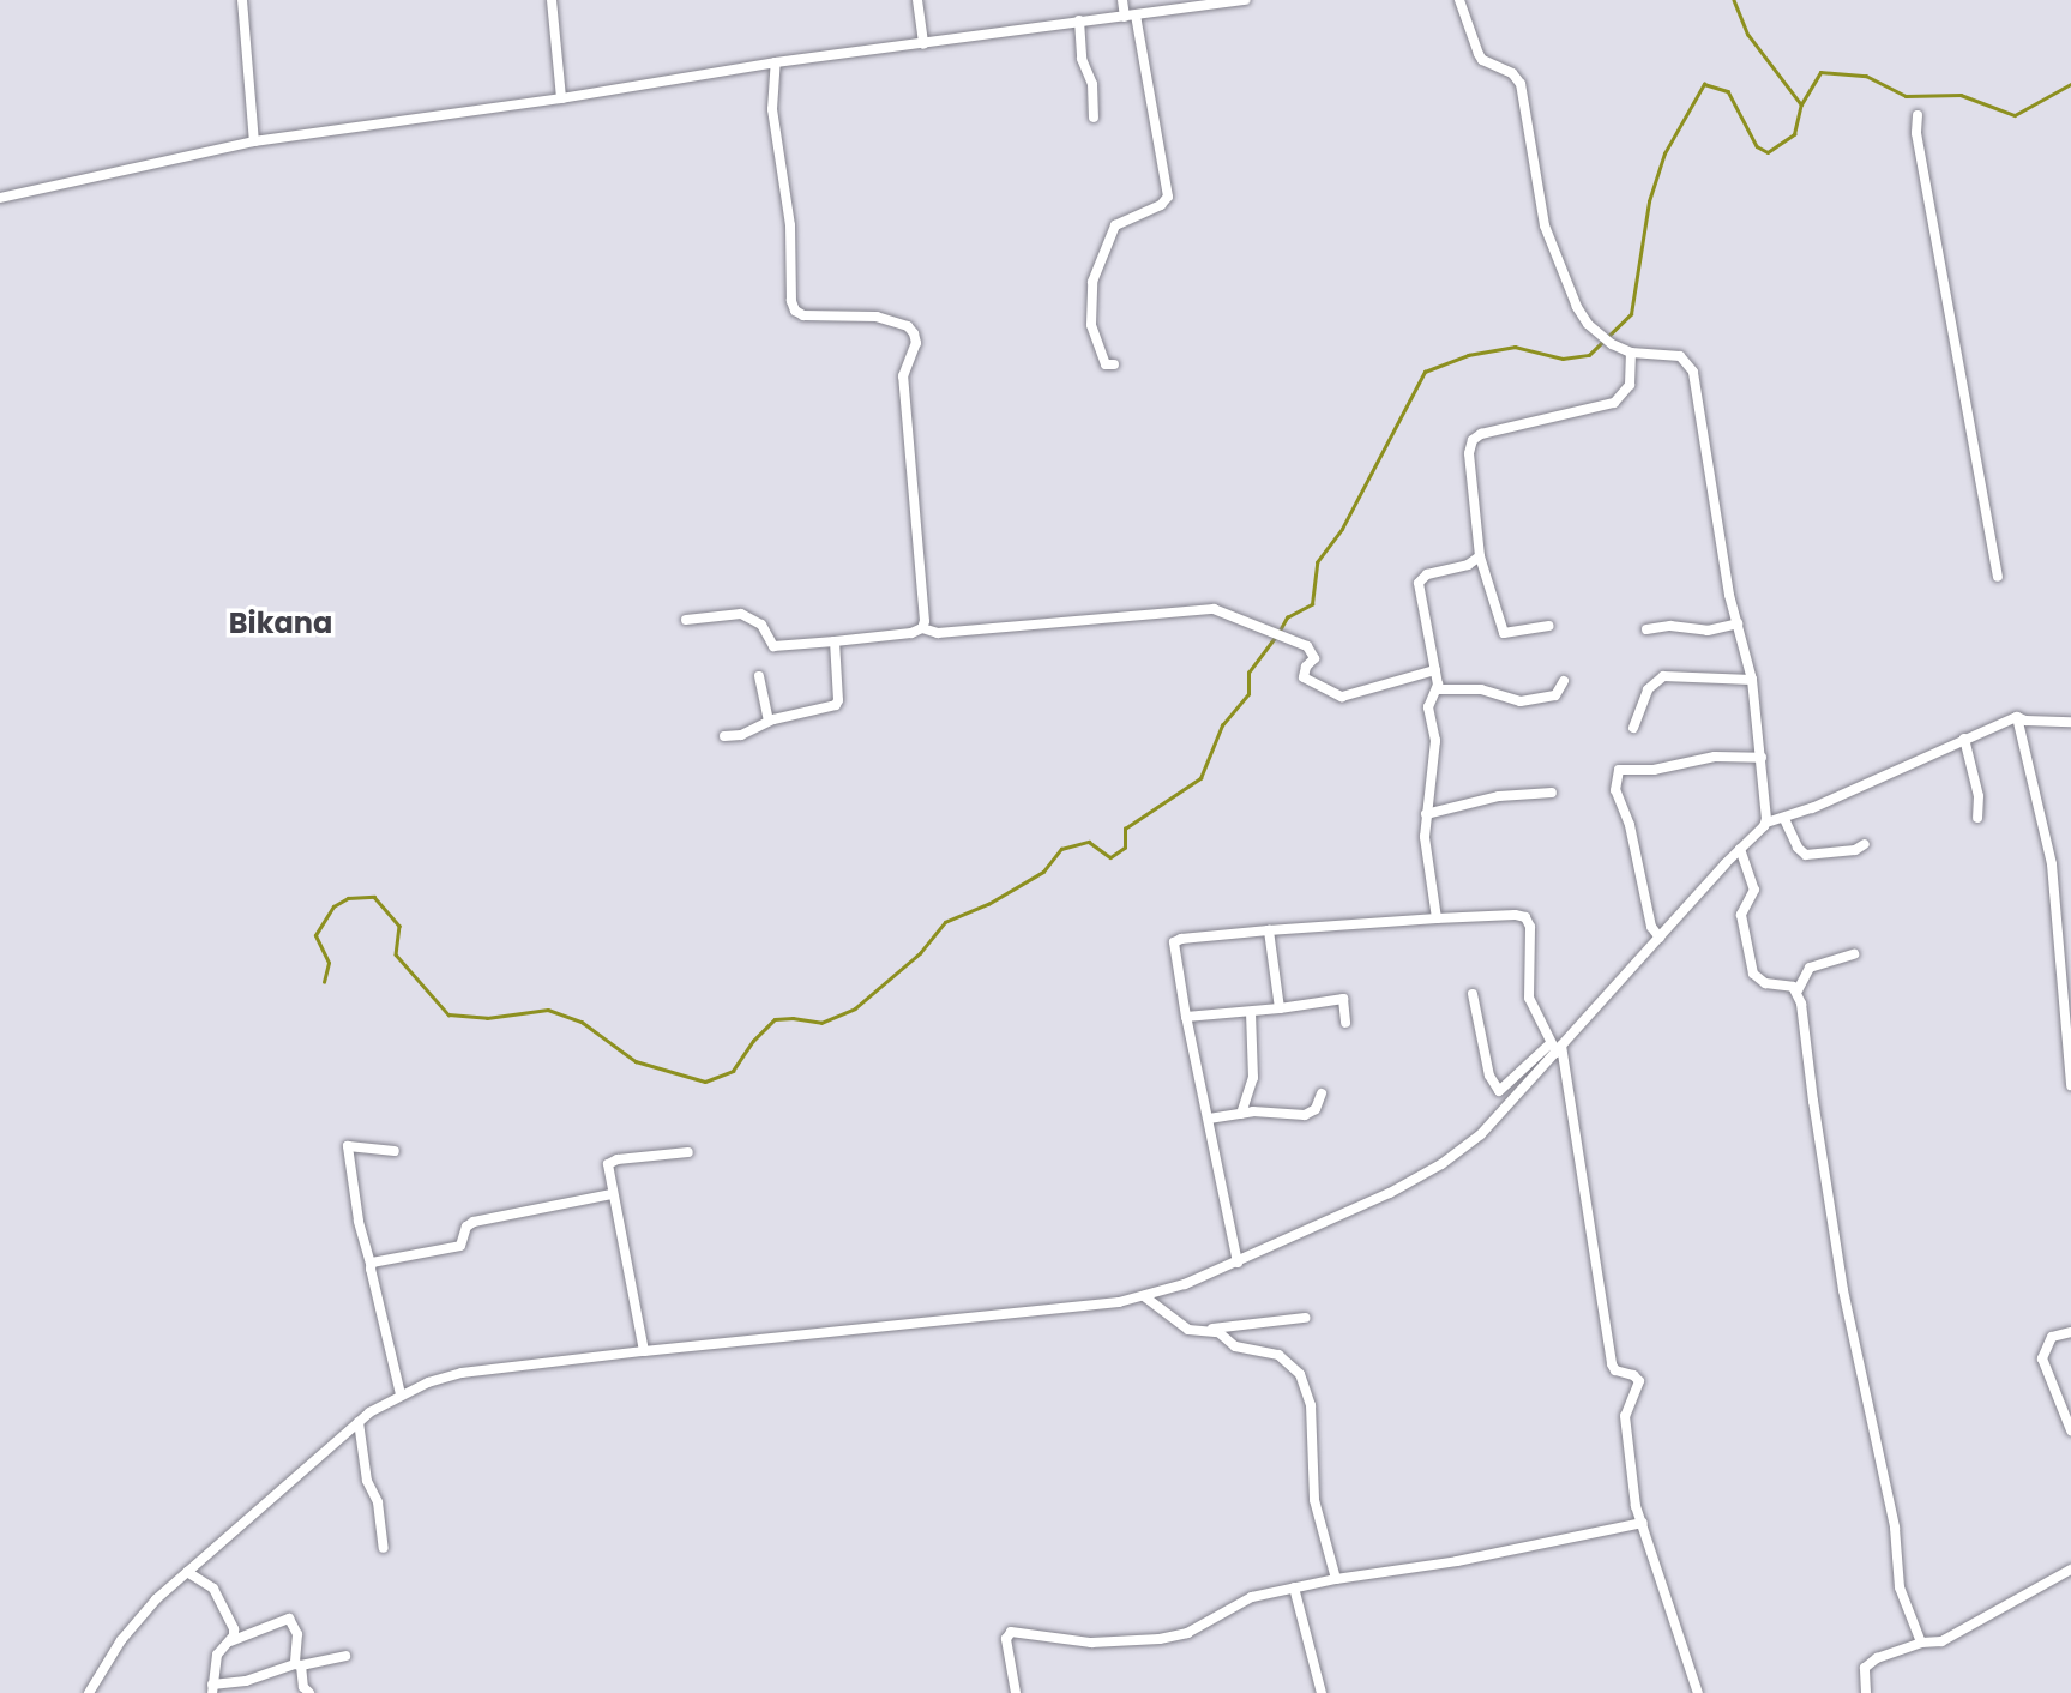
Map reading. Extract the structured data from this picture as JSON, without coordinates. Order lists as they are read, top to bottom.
{
  "districts": ["Bikana"]
}
